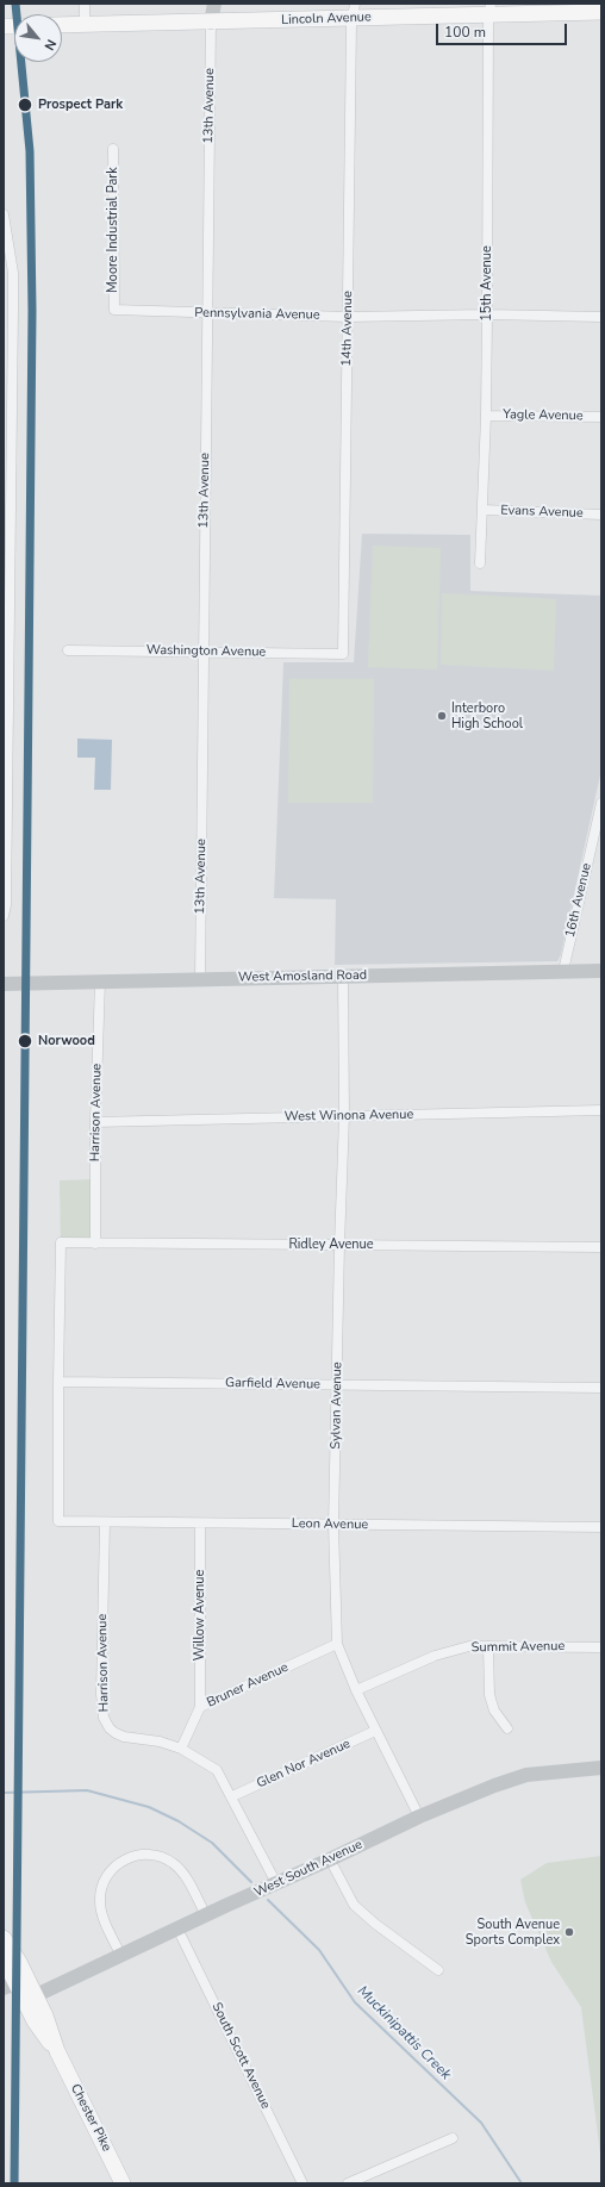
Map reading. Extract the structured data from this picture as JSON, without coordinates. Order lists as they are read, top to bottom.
{
  "streets": {
    "main road": ["Lincoln Avenue", "Chester Pike"],
    "street": [
      "13th Avenue",
      "Moore Industrial Park",
      "15th Avenue",
      "Pennsylvania Avenue",
      "14th Avenue",
      "Yagle Avenue",
      "Evans Avenue",
      "Washington Avenue",
      "16th Avenue",
      "West Amosland Road",
      "Harrison Avenue",
      "West Winona Avenue",
      "Ridley Avenue",
      "Garfield Avenue",
      "Sylvan Avenue",
      "Leon Avenue",
      "Willow Avenue",
      "Summit Avenue",
      "Bruner Avenue",
      "Glen Nor Avenue",
      "West South Avenue",
      "South Scott Avenue"
    ]
  },
  "crossings": [
    ["Lincoln Avenue", "13th Avenue"],
    ["Lincoln Avenue", "15th Avenue"],
    ["Lincoln Avenue", "14th Avenue"],
    ["13th Avenue", "Pennsylvania Avenue"],
    ["13th Avenue", "Washington Avenue"],
    ["13th Avenue", "West Amosland Road"],
    ["Moore Industrial Park", "Pennsylvania Avenue"],
    ["15th Avenue", "Pennsylvania Avenue"],
    ["15th Avenue", "Yagle Avenue"],
    ["15th Avenue", "Evans Avenue"],
    ["Pennsylvania Avenue", "14th Avenue"],
    ["14th Avenue", "Washington Avenue"],
    ["16th Avenue", "West Amosland Road"],
    ["West Amosland Road", "Harrison Avenue"],
    ["West Amosland Road", "Sylvan Avenue"],
    ["Harrison Avenue", "West Winona Avenue"],
    ["Harrison Avenue", "Ridley Avenue"],
    ["Harrison Avenue", "Leon Avenue"],
    ["Harrison Avenue", "Bruner Avenue"],
    ["Harrison Avenue", "Glen Nor Avenue"],
    ["Harrison Avenue", "West South Avenue"],
    ["West Winona Avenue", "Sylvan Avenue"],
    ["Ridley Avenue", "Garfield Avenue"],
    ["Ridley Avenue", "Sylvan Avenue"],
    ["Ridley Avenue", "Leon Avenue"],
    ["Garfield Avenue", "Sylvan Avenue"],
    ["Garfield Avenue", "Leon Avenue"],
    ["Sylvan Avenue", "Leon Avenue"],
    ["Sylvan Avenue", "Summit Avenue"],
    ["Sylvan Avenue", "Bruner Avenue"],
    ["Sylvan Avenue", "Glen Nor Avenue"],
    ["Sylvan Avenue", "West South Avenue"],
    ["Leon Avenue", "Willow Avenue"],
    ["Willow Avenue", "Bruner Avenue"],
    ["West South Avenue", "South Scott Avenue"],
    ["West South Avenue", "Chester Pike"]
  ],
  "water": ["Muckinipattis Creek"],
  "places": [
    "Prospect Park",
    "Interboro High School",
    "Norwood",
    "South Avenue Sports Complex"
  ],
  "scale_bar": "100 m",
  "north": "bottom right"
}
